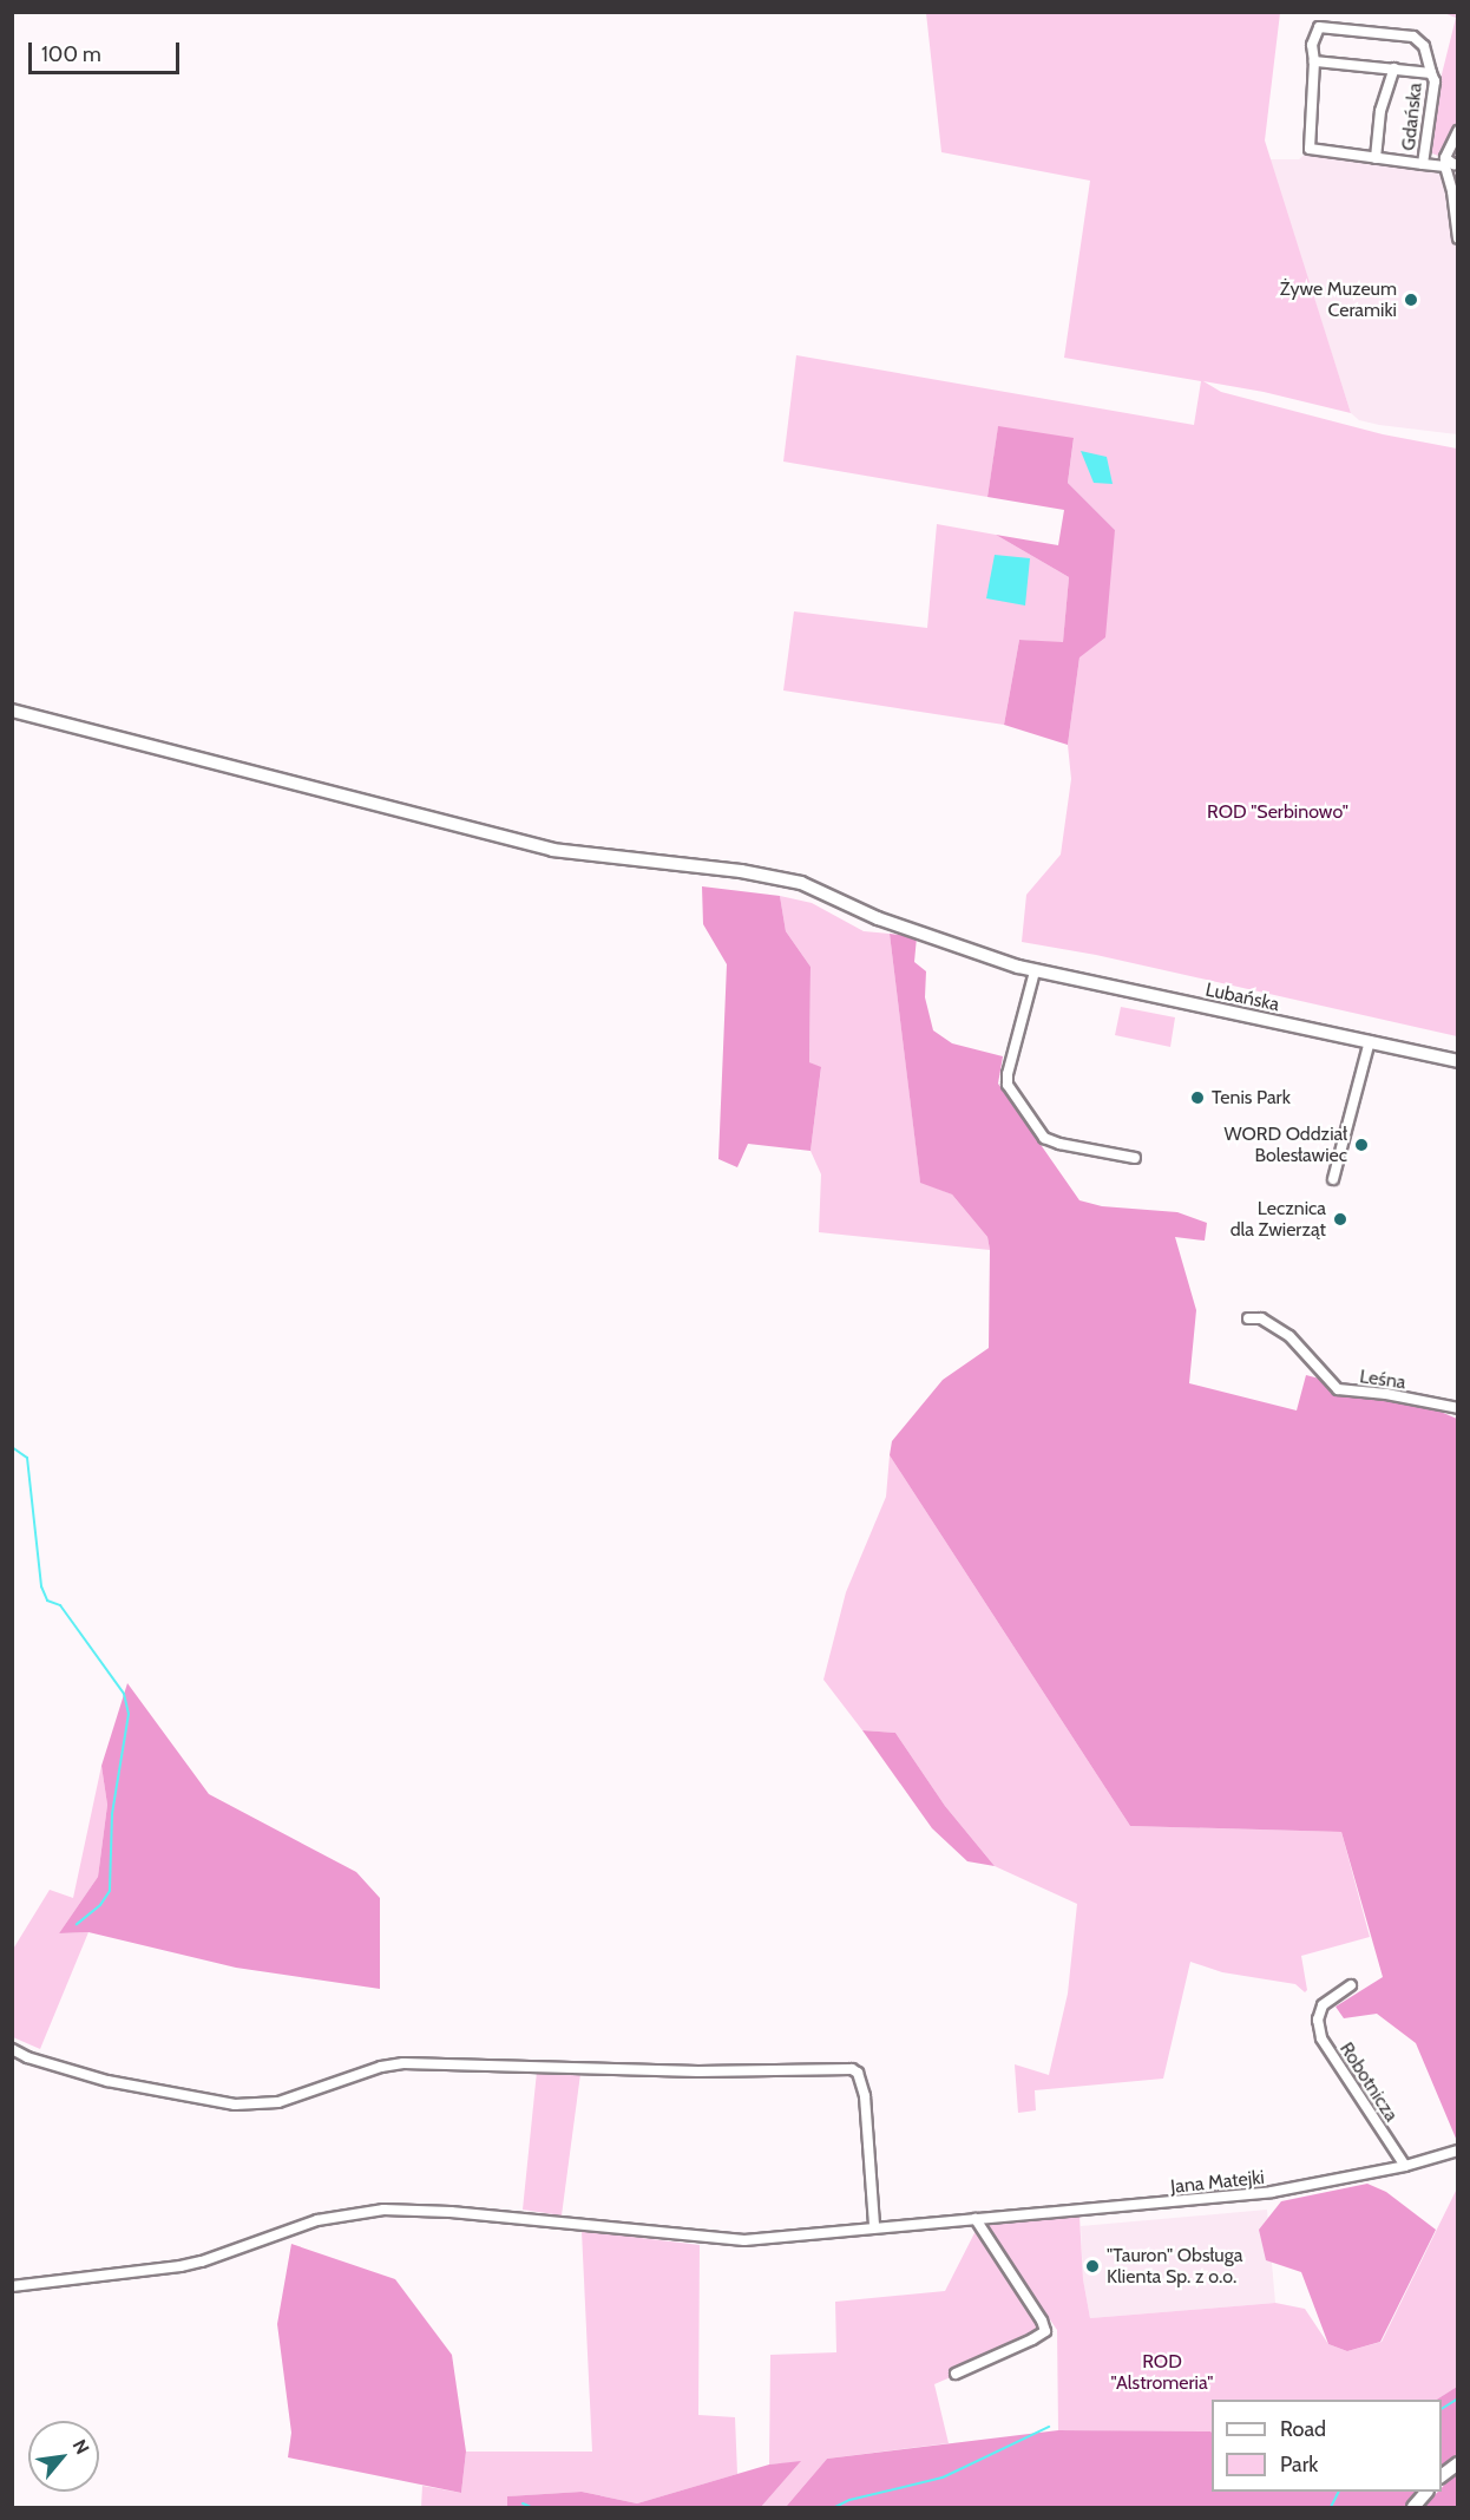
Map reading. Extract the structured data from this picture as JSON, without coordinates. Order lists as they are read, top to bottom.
{
  "streets": {
    "street": [
      "Gdańska",
      "Lubańska",
      "Leśna",
      "Robotnicza",
      "Jana Matejki"
    ]
  },
  "crossings": [
    ["Robotnicza", "Jana Matejki"]
  ],
  "parks": ["ROD \"Serbinowo\"", "ROD \"Alstromeria\""],
  "places": [
    "Żywe Muzeum Ceramiki",
    "Tenis Park",
    "WORD Oddział Bolesławiec",
    "Lecznica dla Zwierząt",
    "\"Tauron\" Obsługa Klienta Sp. z o.o."
  ],
  "legend": ["Road", "Park"],
  "scale_bar": "100 m",
  "north": "top right"
}
